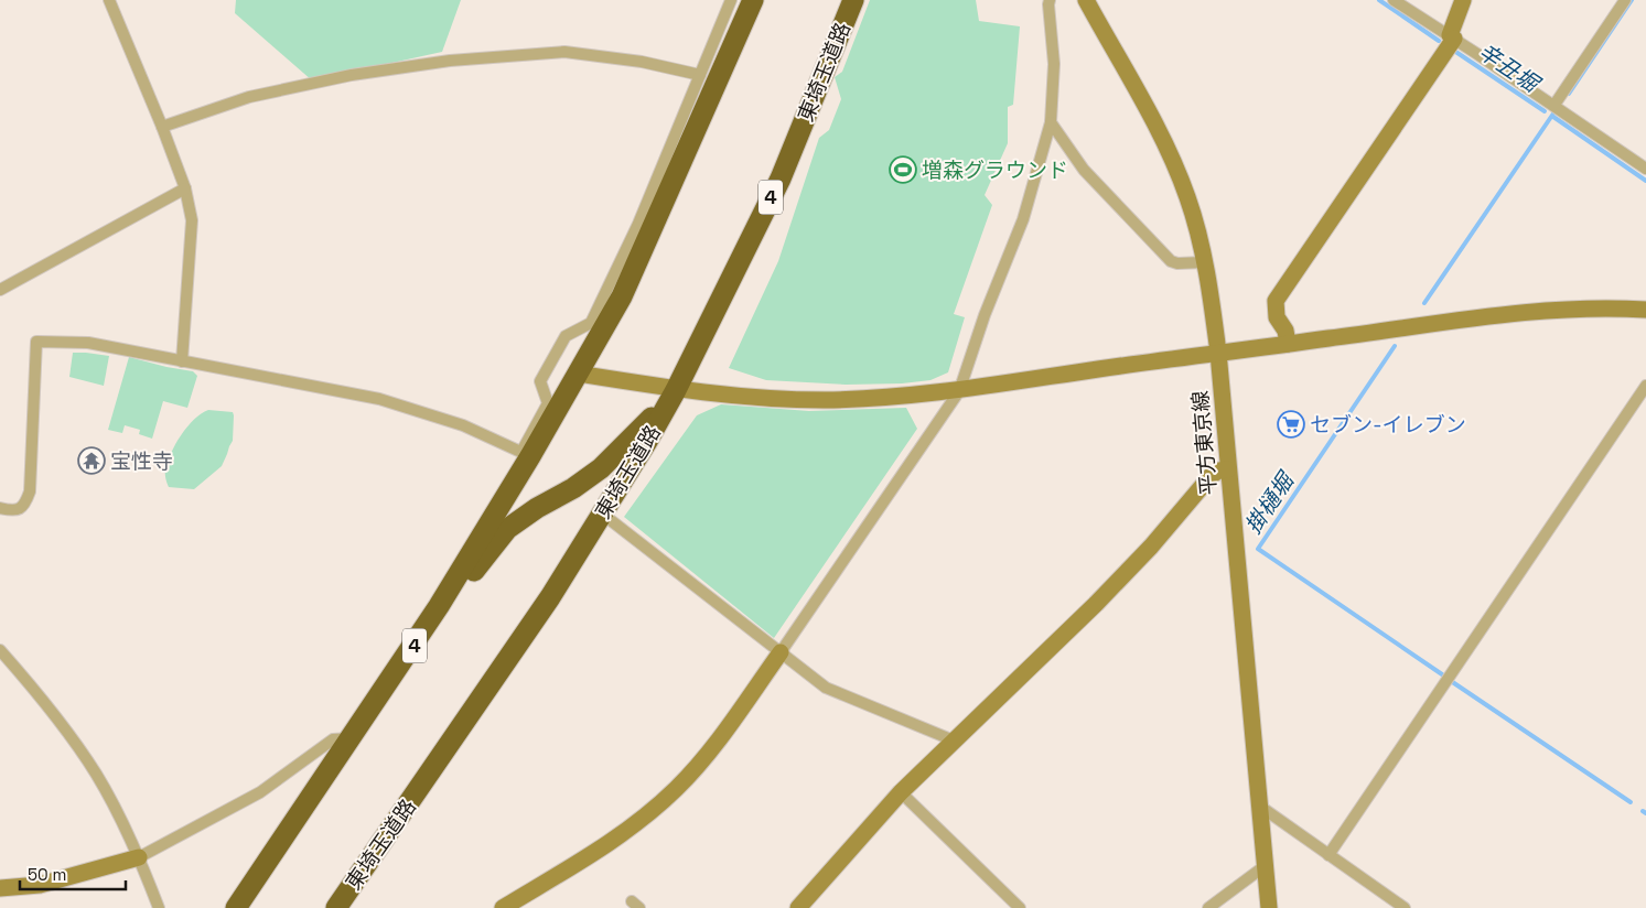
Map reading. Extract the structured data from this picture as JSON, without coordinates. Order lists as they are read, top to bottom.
{
  "streets": {
    "highway": ["東埼玉道路", "4"],
    "street": ["平方東京線"]
  },
  "water": ["辛丑堀", "掛樋堀"],
  "places": {
    "sports": ["増森グラウンド"],
    "supermarket": ["セブン-イレブン"],
    "temple": ["宝性寺"]
  },
  "scale_bar": "50 m"
}
